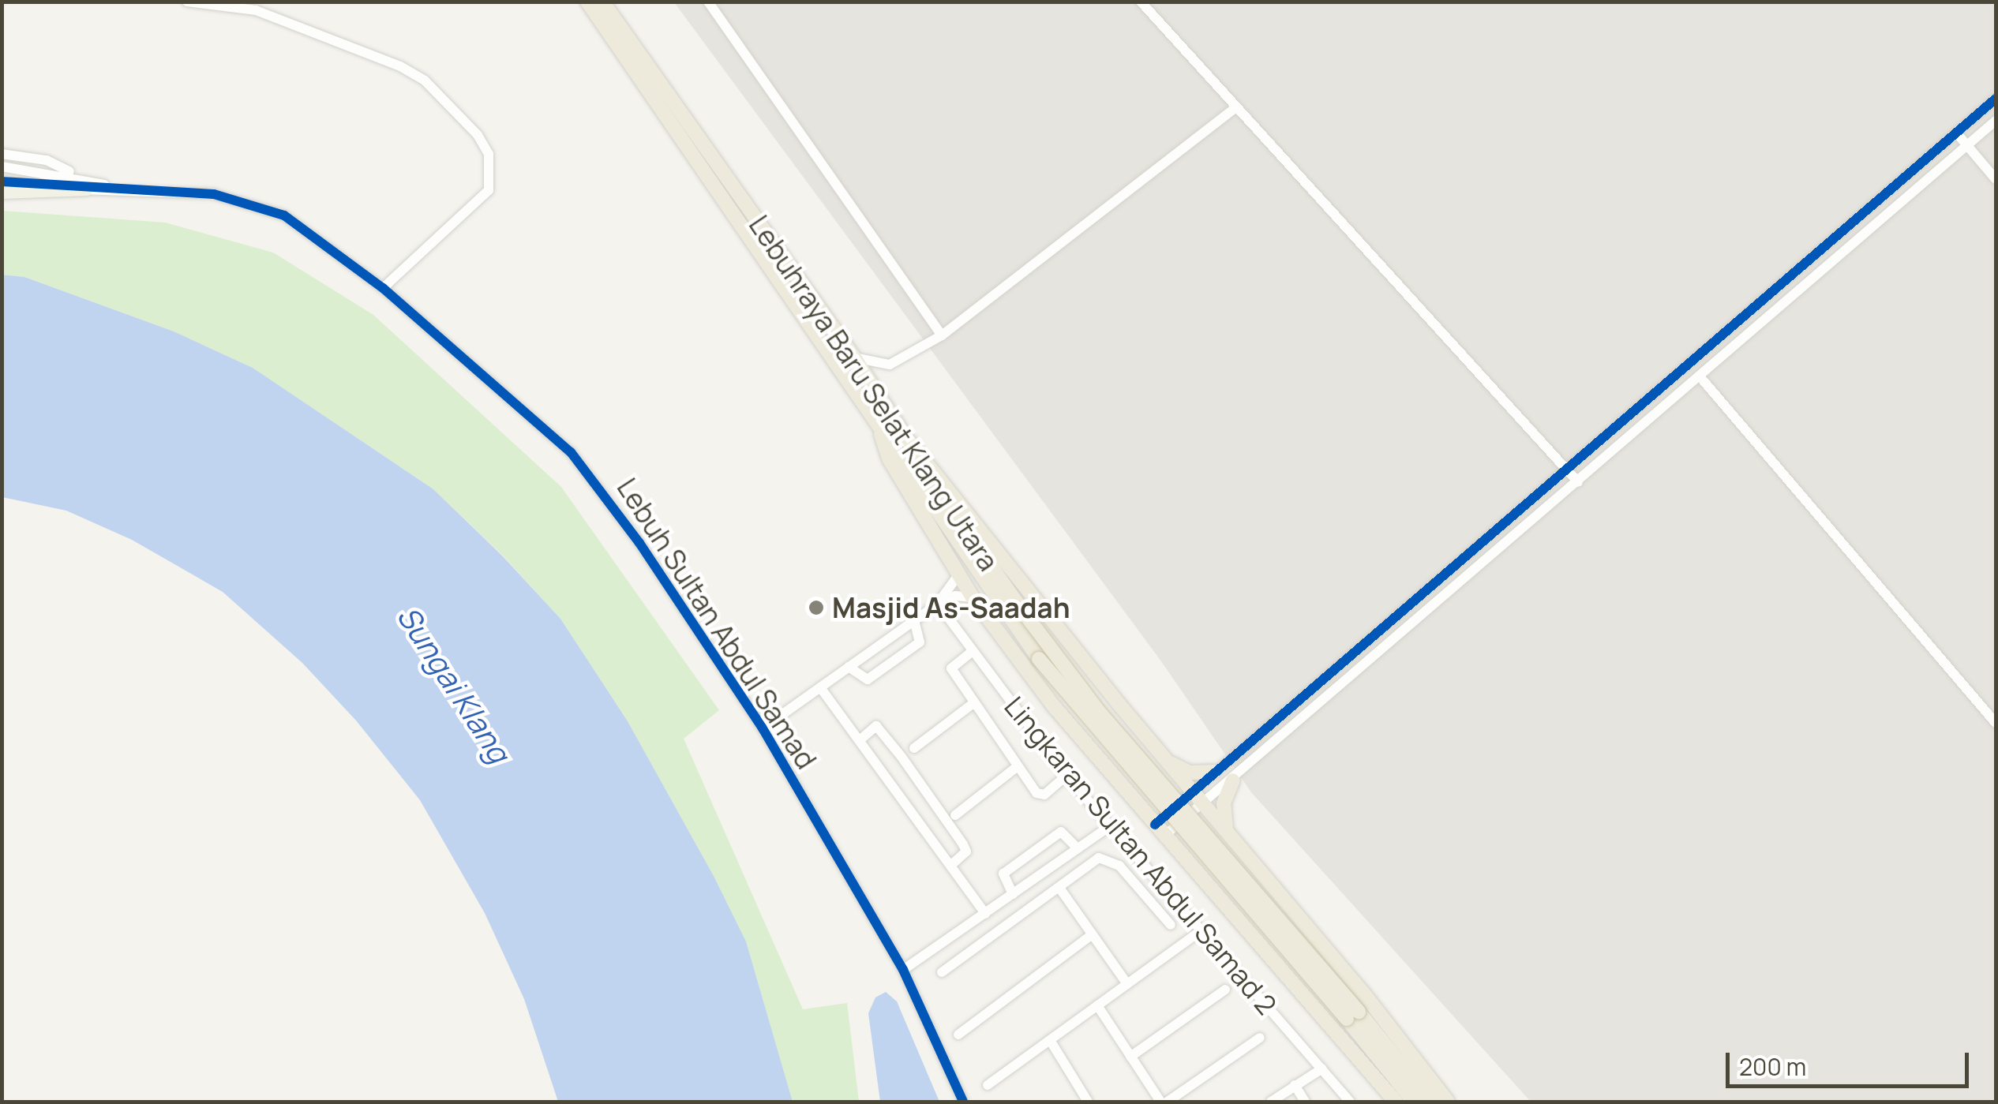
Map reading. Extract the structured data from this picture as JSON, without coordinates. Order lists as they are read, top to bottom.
{
  "streets": {
    "highway": ["Lebuhraya Baru Selat Klang Utara"],
    "street": ["Lebuh Sultan Abdul Samad", "Lingkaran Sultan Abdul Samad 2"]
  },
  "water": ["Sungai Klang"],
  "places": ["Masjid As-Saadah"],
  "scale_bar": "200 m"
}
